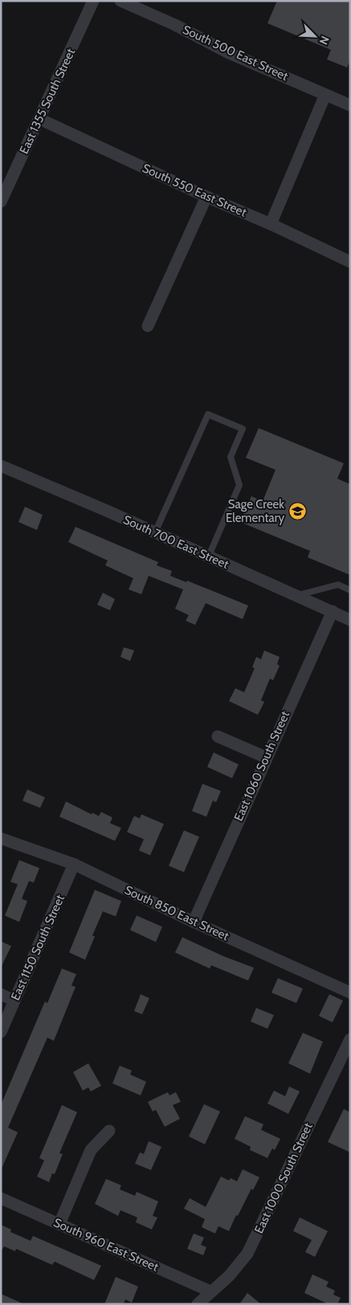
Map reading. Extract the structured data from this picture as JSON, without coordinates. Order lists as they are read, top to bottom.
{
  "streets": {
    "street": [
      "South 500 East Street",
      "East 1355 South Street",
      "South 550 East Street",
      "South 700 East Street",
      "East 1060 South Street",
      "South 850 East Street",
      "East 1150 South Street",
      "East 1000 South Street",
      "South 960 East Street"
    ]
  },
  "crossings": [
    ["East 1355 South Street", "South 550 East Street"],
    ["South 700 East Street", "East 1060 South Street"],
    ["East 1060 South Street", "South 850 East Street"],
    ["South 850 East Street", "East 1150 South Street"],
    ["East 1000 South Street", "South 960 East Street"]
  ],
  "places": {
    "school or university": ["Sage Creek Elementary"]
  },
  "north": "bottom right"
}
